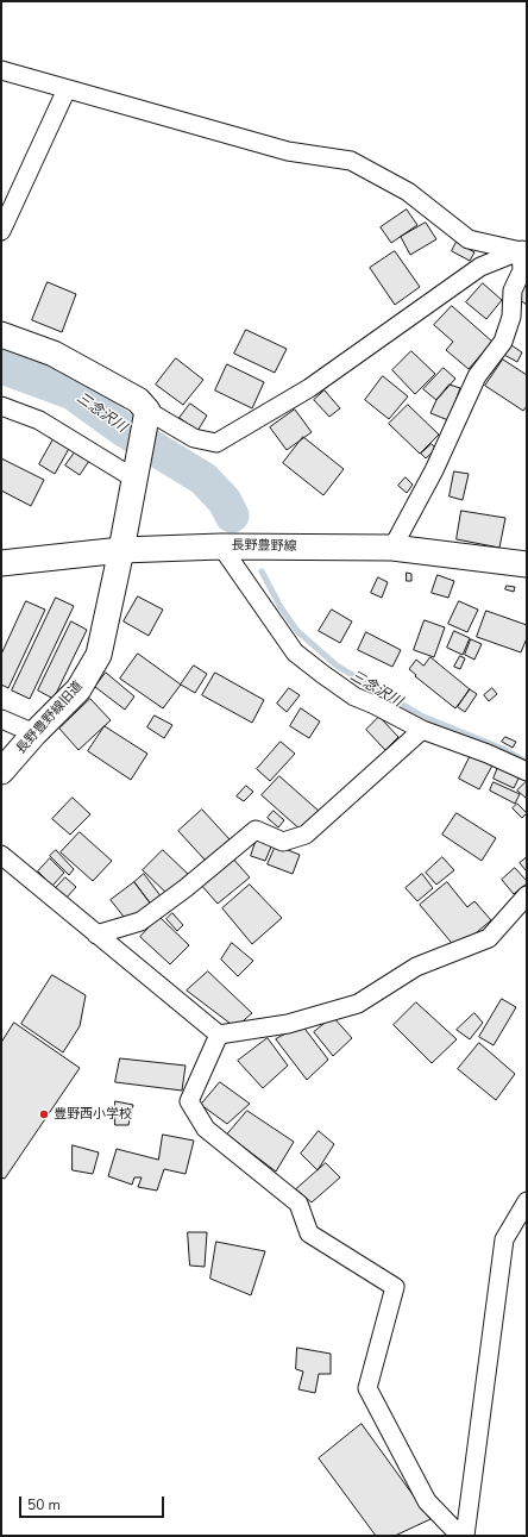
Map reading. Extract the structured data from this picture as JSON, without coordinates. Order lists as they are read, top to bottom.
{
  "streets": {
    "street": ["長野豊野線", "長野豊野線旧道"]
  },
  "crossings": [
    ["長野豊野線", "長野豊野線旧道"]
  ],
  "water": ["三念沢川"],
  "places": ["豊野西小学校"],
  "scale_bar": "50 m"
}
